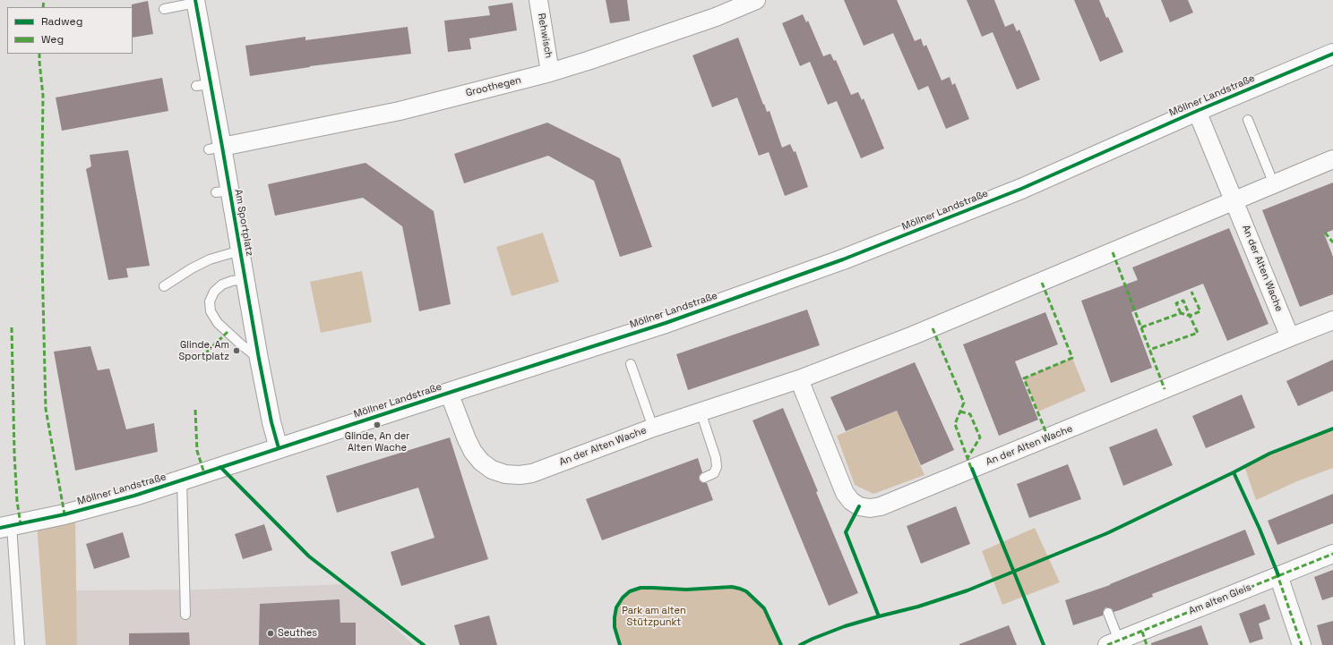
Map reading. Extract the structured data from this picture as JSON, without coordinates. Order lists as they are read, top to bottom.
{
  "streets": {
    "main road": ["Möllner Landstraße"],
    "street": [
      "Rehwisch",
      "Groothegen",
      "Am Sportplatz",
      "An der Alten Wache",
      "Am alten Gleis"
    ]
  },
  "crossings": [
    ["Rehwisch", "Groothegen"],
    ["Groothegen", "Am Sportplatz"],
    ["Möllner Landstraße", "Am Sportplatz"],
    ["Möllner Landstraße", "An der Alten Wache"]
  ],
  "parks": ["Park am alten Stützpunkt"],
  "places": ["Glinde, Am Sportplatz", "Glinde, An der Alten Wache", "Seuthes"],
  "legend": ["Radweg", "Weg"]
}
